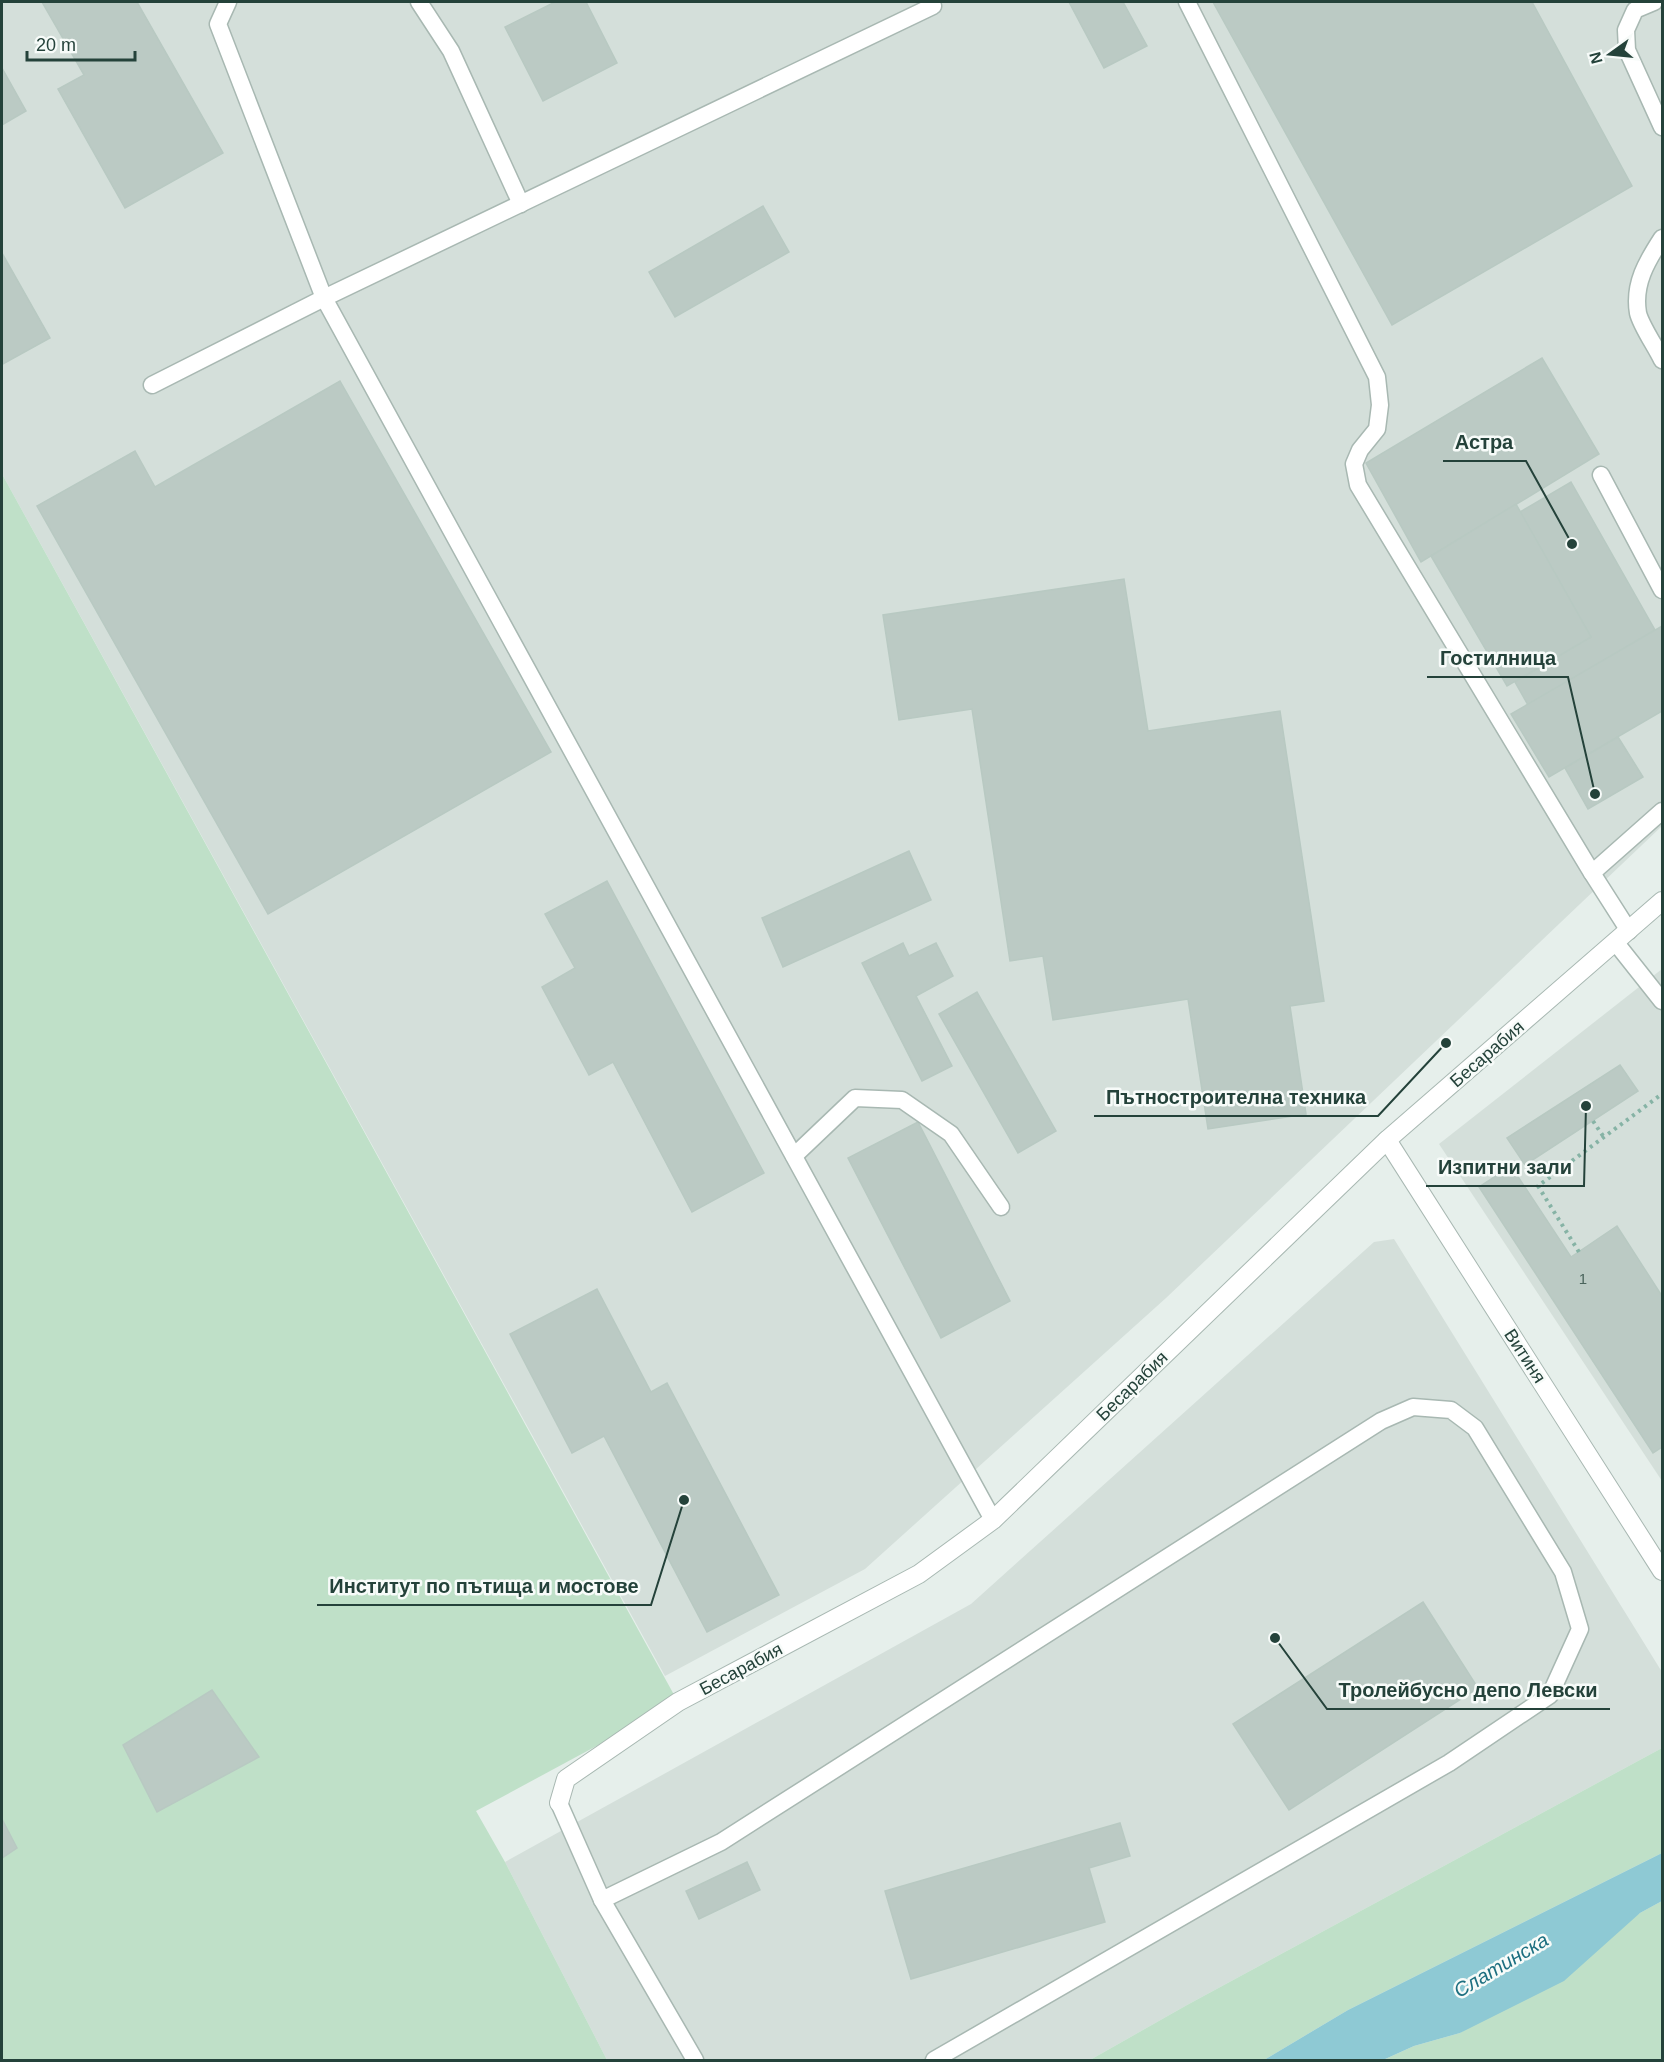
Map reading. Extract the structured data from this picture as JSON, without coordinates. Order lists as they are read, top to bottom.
{
  "streets": {
    "street": ["Бесарабия", "Витиня"]
  },
  "crossings": [
    ["Бесарабия", "Витиня"]
  ],
  "water": ["Слатинска"],
  "places": [
    "Астра",
    "Гостилница",
    "Пътностроителна техника",
    "Изпитни зали",
    "Институт по пътища и мостове",
    "Тролейбусно депо Левски"
  ],
  "house_numbers": ["1"],
  "scale_bar": "20 m",
  "north": "left"
}
